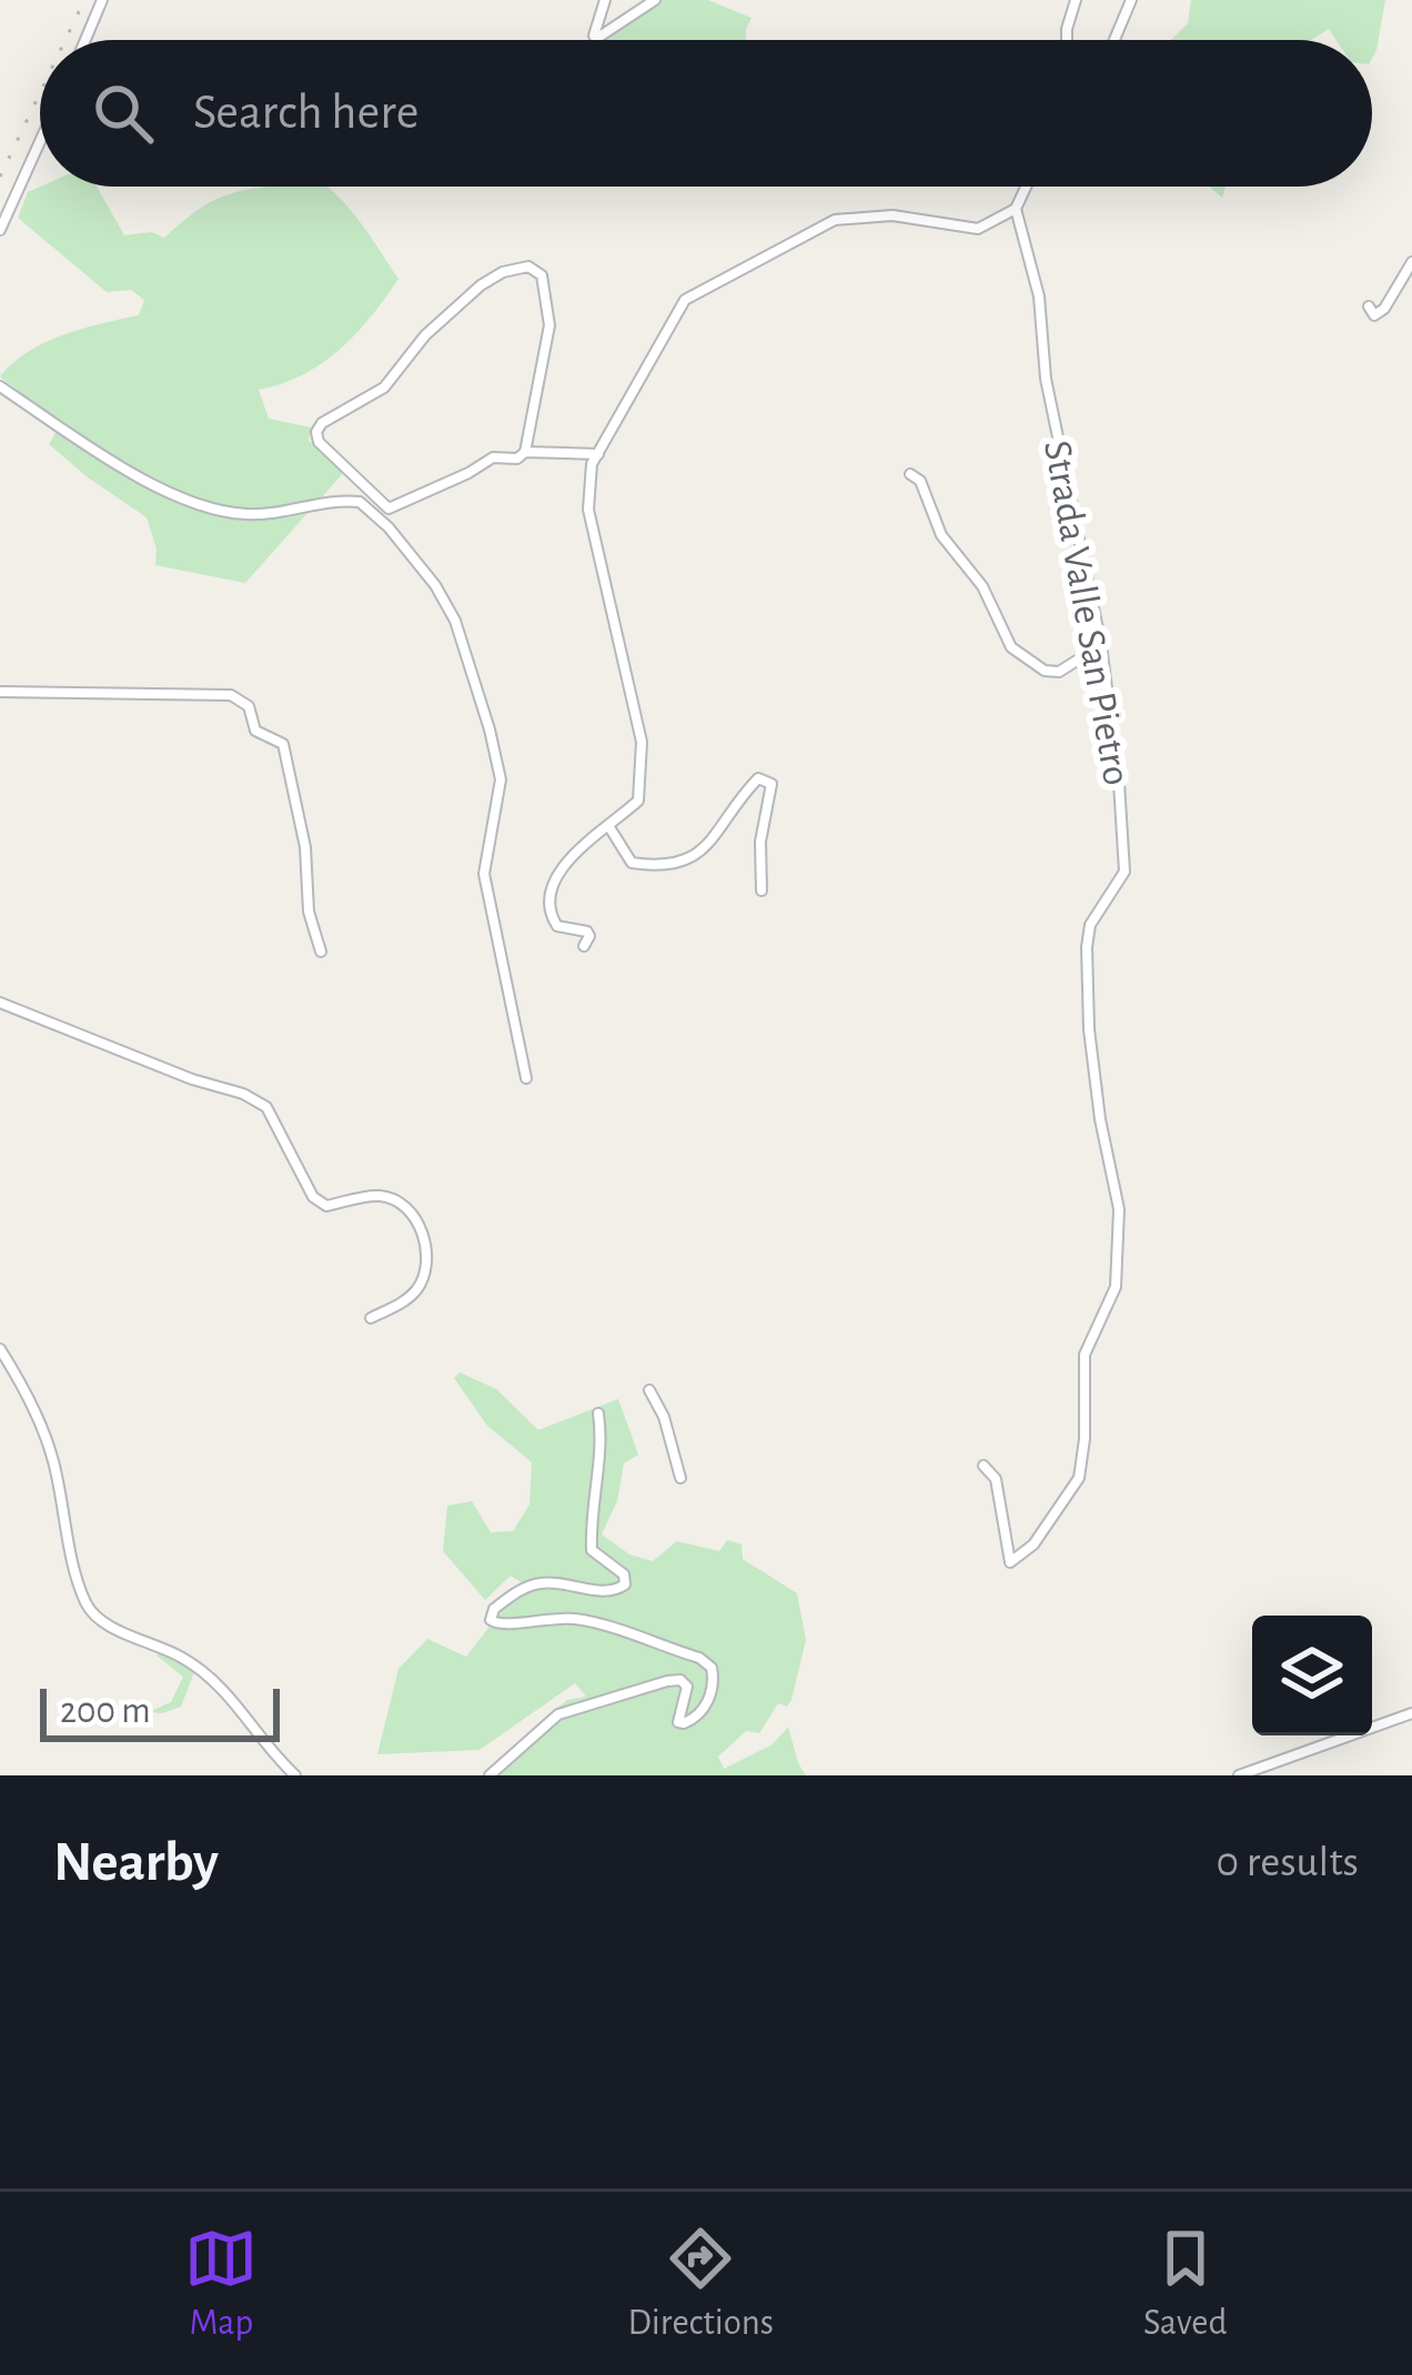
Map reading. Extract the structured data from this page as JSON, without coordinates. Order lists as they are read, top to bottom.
{
  "streets": {
    "street": ["Strada Valle San Pietro"]
  },
  "scale_bar": "200 m",
  "page": {
    "search": "Search here",
    "scale": "200 m",
    "heading": ["Nearby", "0 results"],
    "nav": ["Map", "Directions", "Saved"]
  }
}
